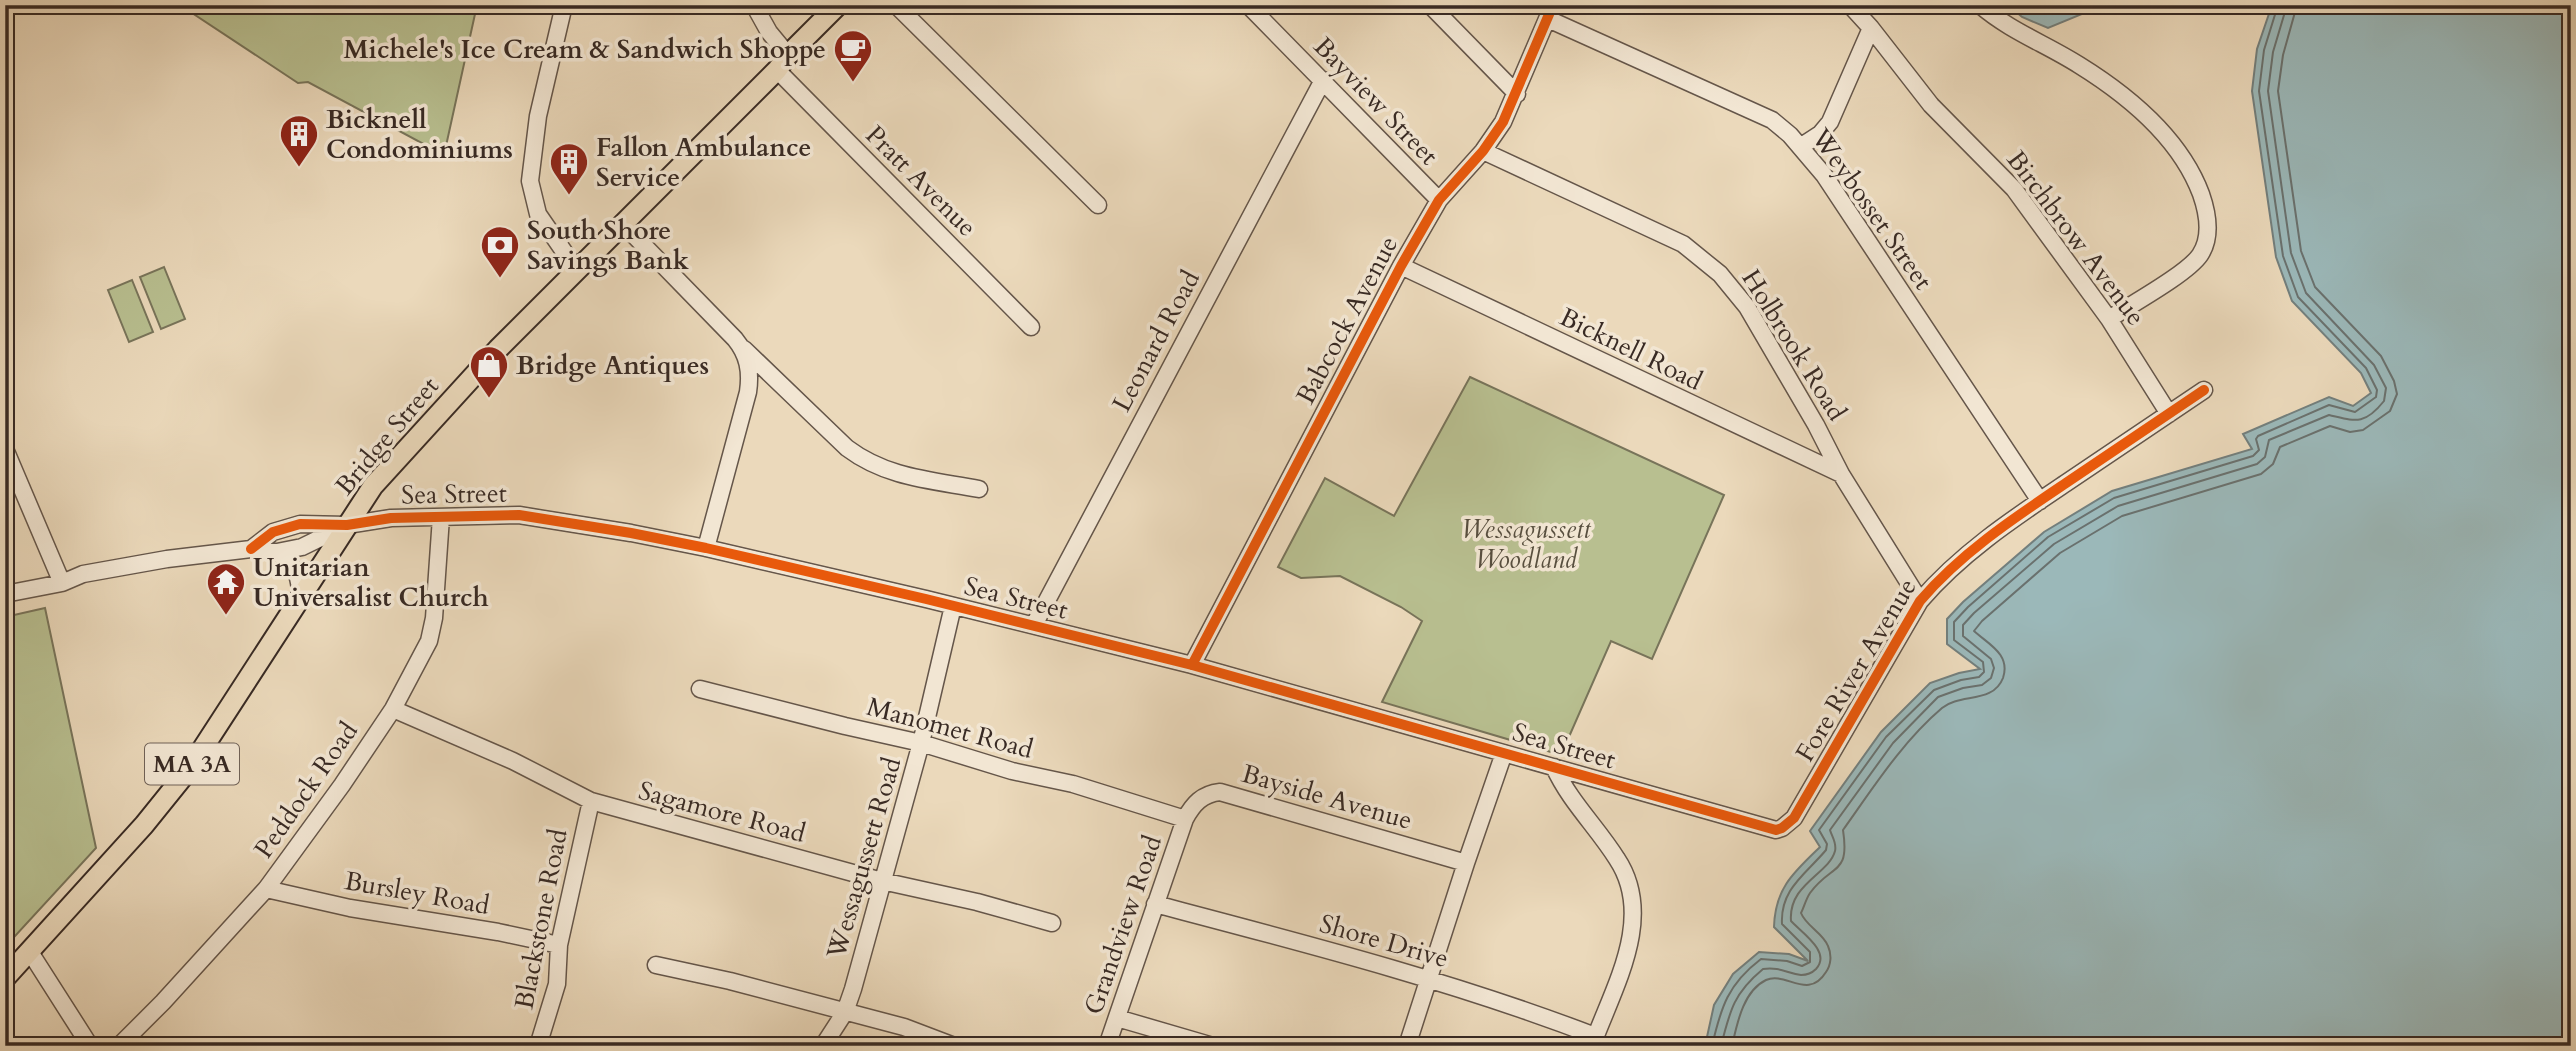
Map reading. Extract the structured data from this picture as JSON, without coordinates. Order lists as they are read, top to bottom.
{
  "streets": {
    "main road": ["Bridge Street", "MA 3A"],
    "street": [
      "Bayview Street",
      "Pratt Avenue",
      "Weybosset Street",
      "Birchbrow Avenue",
      "Babcock Avenue",
      "Leonard Road",
      "Holbrook Road",
      "Bicknell Road",
      "Sea Street",
      "Fore River Avenue",
      "Manomet Road",
      "Peddock Road",
      "Bayside Avenue",
      "Sagamore Road",
      "Wessagussett Road",
      "Bursley Road",
      "Blackstone Road",
      "Grandview Road",
      "Shore Drive"
    ]
  },
  "crossings": [
    ["Bayview Street", "Babcock Avenue"],
    ["Bayview Street", "Leonard Road"],
    ["Pratt Avenue", "Bridge Street"],
    ["Weybosset Street", "Babcock Avenue"],
    ["Weybosset Street", "Fore River Avenue"],
    ["Birchbrow Avenue", "Fore River Avenue"],
    ["Babcock Avenue", "Holbrook Road"],
    ["Babcock Avenue", "Bicknell Road"],
    ["Babcock Avenue", "Sea Street"],
    ["Leonard Road", "Sea Street"],
    ["Holbrook Road", "Bicknell Road"],
    ["Holbrook Road", "Fore River Avenue"],
    ["Bridge Street", "Sea Street"],
    ["Sea Street", "Fore River Avenue"],
    ["Sea Street", "Peddock Road"],
    ["Sea Street", "Wessagussett Road"],
    ["Manomet Road", "Bayside Avenue"],
    ["Manomet Road", "Wessagussett Road"],
    ["Manomet Road", "Grandview Road"],
    ["Peddock Road", "Sagamore Road"],
    ["Peddock Road", "Bursley Road"],
    ["Bayside Avenue", "Grandview Road"],
    ["Sagamore Road", "Wessagussett Road"],
    ["Sagamore Road", "Blackstone Road"],
    ["Bursley Road", "Blackstone Road"],
    ["Grandview Road", "Shore Drive"]
  ],
  "parks": ["Wessagussett Woodland"],
  "places": {
    "cafe": ["Michele's Ice Cream & Sandwich Shoppe"],
    "building": ["Bicknell Condominiums", "Fallon Ambulance Service"],
    "bank": ["South Shore Savings Bank"],
    "shop": ["Bridge Antiques"],
    "temple": ["Unitarian Universalist Church"]
  }
}
